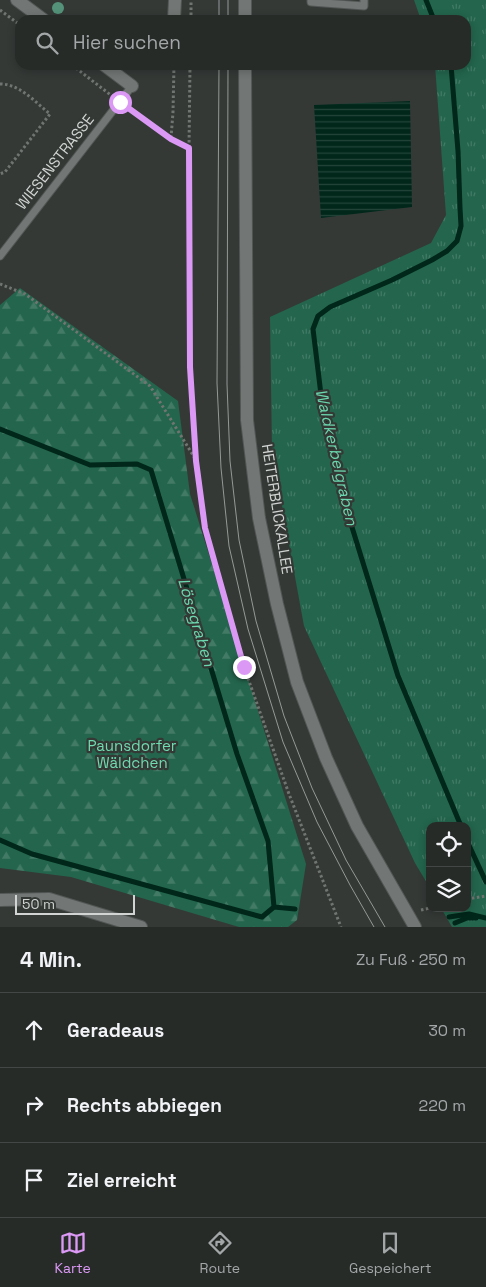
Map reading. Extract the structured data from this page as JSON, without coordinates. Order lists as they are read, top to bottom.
{
  "streets": {
    "main road": ["HEITERBLICKALLEE"],
    "lane": ["WIESENSTRASSE"]
  },
  "water": ["Waldkerbelgraben", "Lösegraben"],
  "parks": ["Paunsdorfer Wäldchen"],
  "scale_bar": "50 m",
  "page": {
    "search": "Hier suchen",
    "scale": "50 m",
    "heading": ["4 Min.", "Zu Fuß · 250 m"],
    "list": [
      ["Geradeaus", "30 m"],
      ["Rechts abbiegen", "220 m"],
      "Ziel erreicht"
    ],
    "nav": ["Karte", "Route", "Gespeichert"]
  }
}
